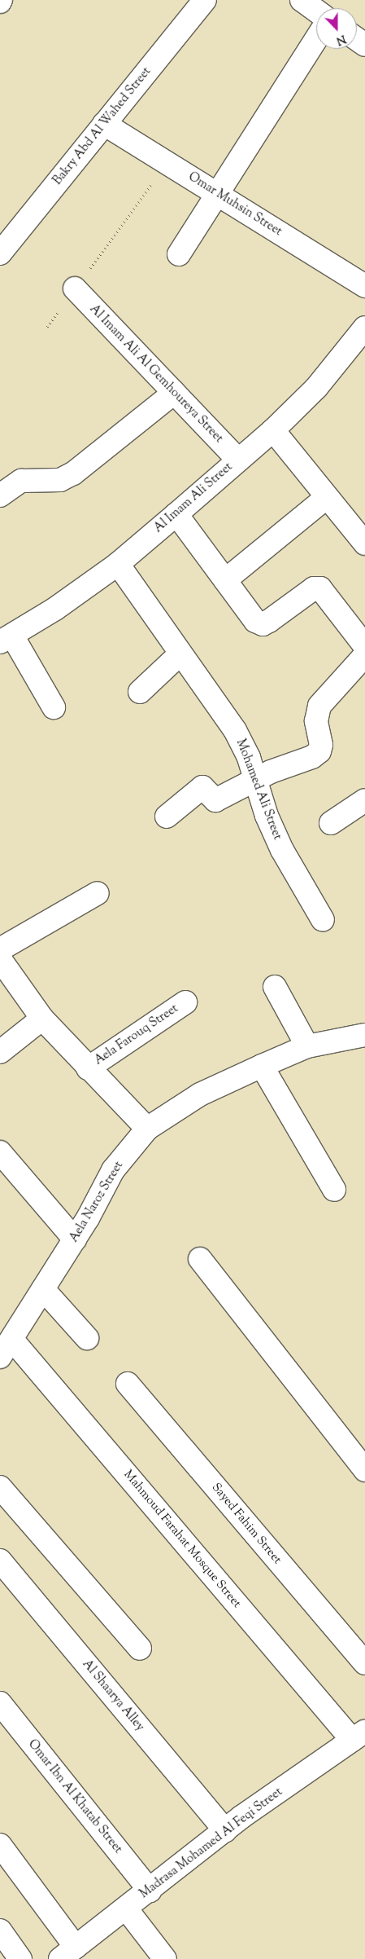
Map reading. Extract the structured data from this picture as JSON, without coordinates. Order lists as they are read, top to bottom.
{
  "streets": {
    "street": [
      "Bakry Abd Al Wahed Street",
      "Omar Muhsin Street",
      "Al Imam Ali Al Gemhoureya Street",
      "Al Imam Ali Street",
      "Mohamed Ali Street",
      "Aela Farouq Street",
      "Aela Naroz Street",
      "Sayed Fahim Street",
      "Mahmoud Farahat Mosque Street",
      "Al Shaarya Alley",
      "Omar Ibn Al Khatab Street",
      "Madrasa Mohamed Al Feqi Street"
    ]
  },
  "crossings": [
    ["Bakry Abd Al Wahed Street", "Omar Muhsin Street"],
    ["Al Imam Ali Al Gemhoureya Street", "Al Imam Ali Street"],
    ["Al Imam Ali Street", "Mohamed Ali Street"],
    ["Aela Naroz Street", "Mahmoud Farahat Mosque Street"],
    ["Mahmoud Farahat Mosque Street", "Madrasa Mohamed Al Feqi Street"],
    ["Al Shaarya Alley", "Madrasa Mohamed Al Feqi Street"],
    ["Omar Ibn Al Khatab Street", "Madrasa Mohamed Al Feqi Street"]
  ],
  "north": "bottom"
}
